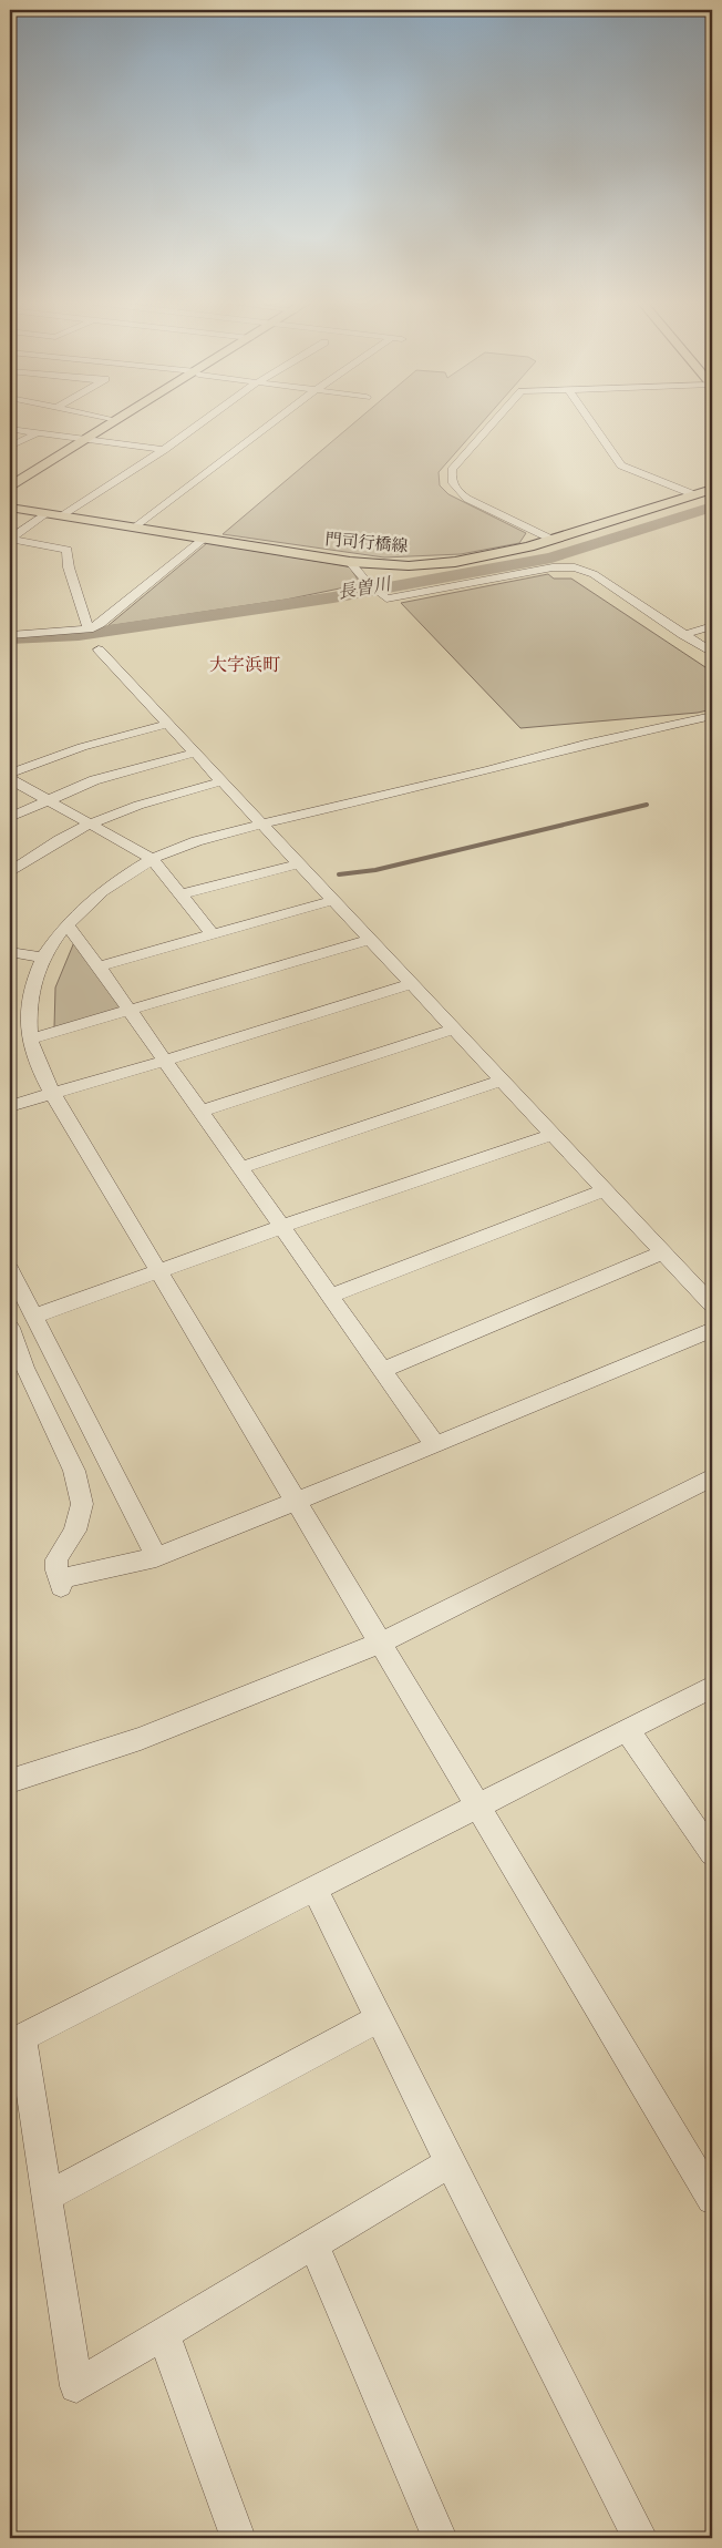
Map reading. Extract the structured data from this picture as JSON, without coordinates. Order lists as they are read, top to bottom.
{
  "streets": {
    "main road": ["門司行橋線"]
  },
  "districts": ["大字浜町"],
  "water": ["長曽川"]
}
